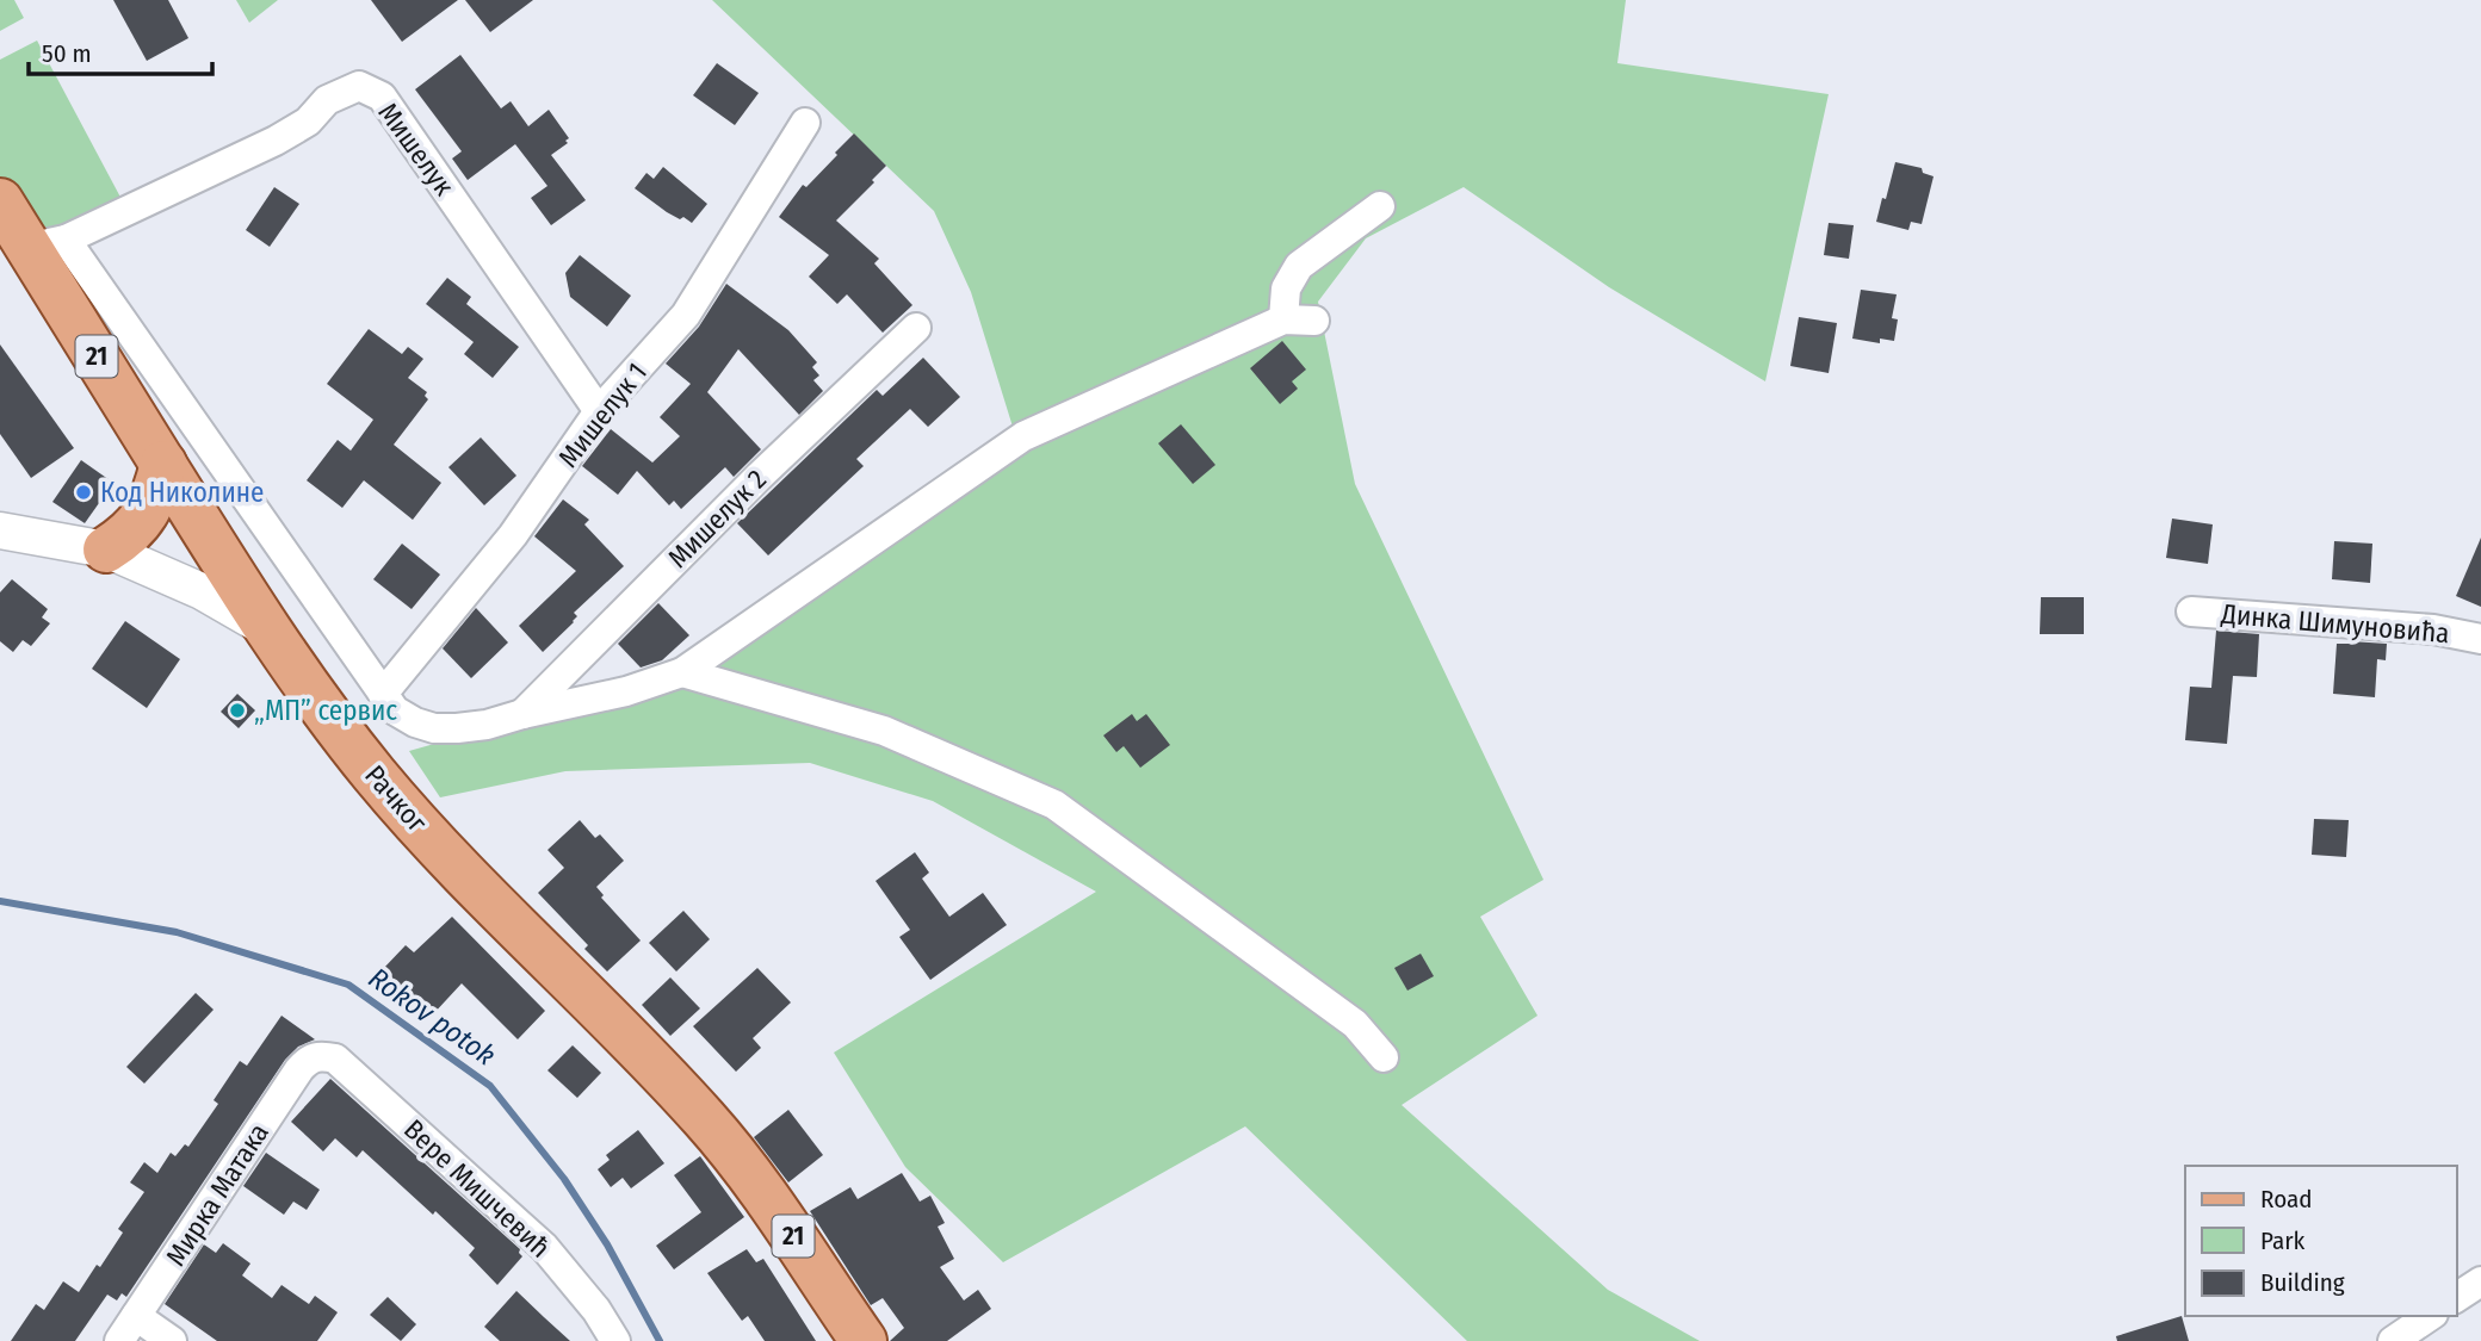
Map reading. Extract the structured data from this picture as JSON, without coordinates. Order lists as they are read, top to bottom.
{
  "streets": {
    "main road": ["21", "Рачког"],
    "street": [
      "Мишелук",
      "Мишелук 1",
      "Мишелук 2",
      "Динка Шимуновића",
      "Вере Мишчевић",
      "Мирка Матака"
    ]
  },
  "crossings": [
    ["Мишелук", "Мишелук 1"],
    ["Мишелук", "Рачког"],
    ["Вере Мишчевић", "Мирка Матака"]
  ],
  "water": ["Rokov potok"],
  "places": ["Код Николине", "„МП” сервис"],
  "legend": ["Road", "Park", "Building"],
  "scale_bar": "50 m"
}
